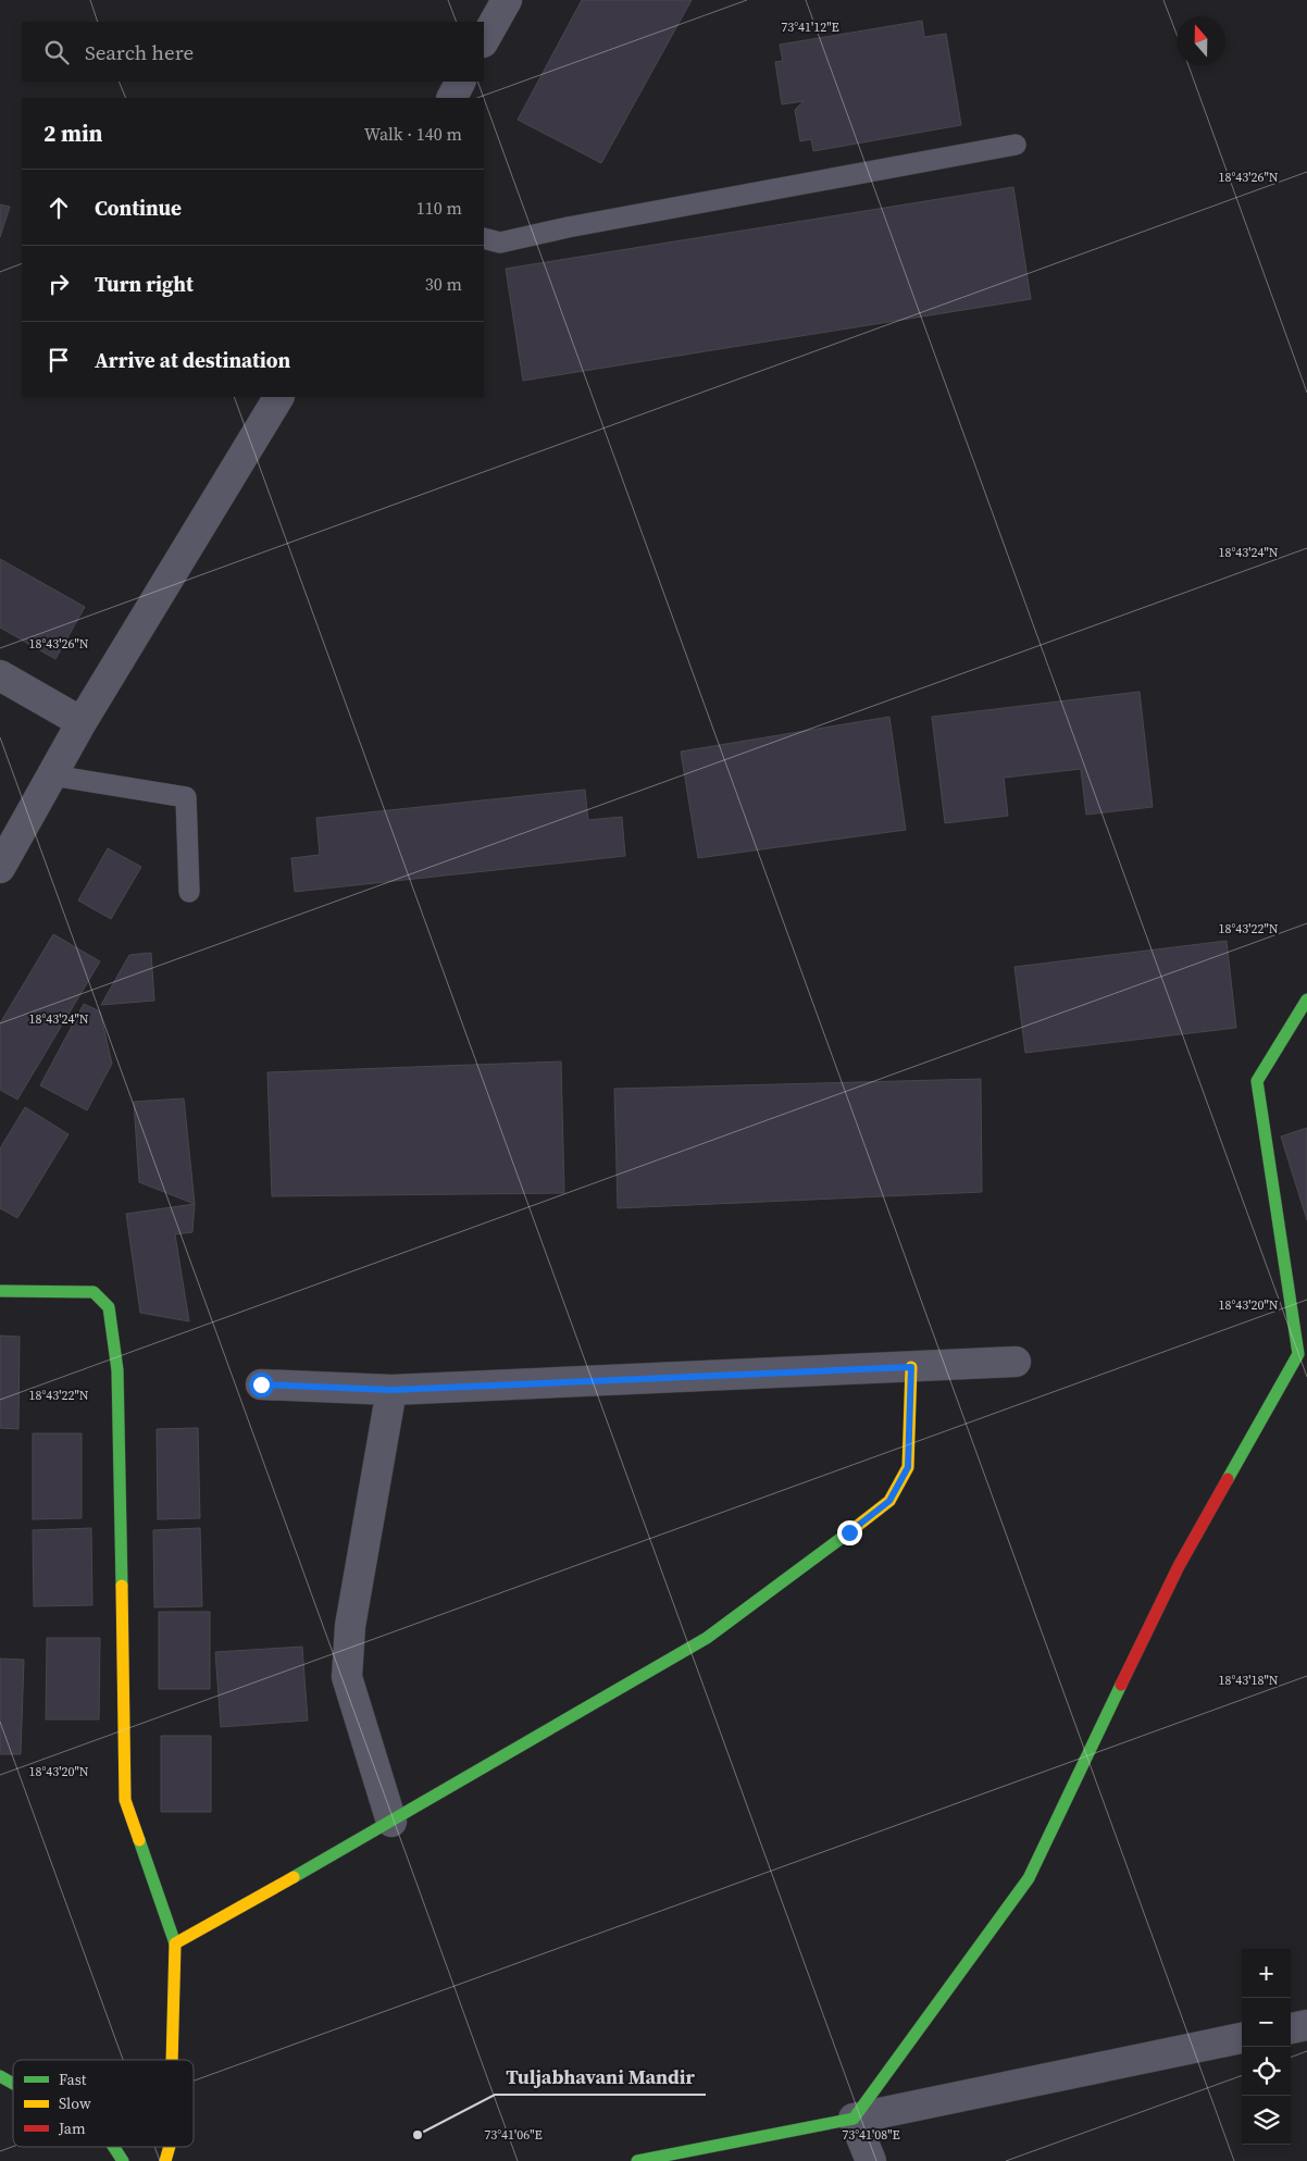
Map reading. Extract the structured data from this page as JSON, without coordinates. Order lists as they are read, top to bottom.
{
  "places": ["Tuljabhavani Mandir"],
  "legend": ["Fast", "Slow", "Jam"],
  "north": "top",
  "page": {
    "search": "Search here",
    "heading": ["2 min", "Walk · 140 m"],
    "list": [
      ["Continue", "110 m"],
      ["Turn right", "30 m"],
      "Arrive at destination"
    ],
    "map_buttons": ["+", "−"]
  },
  "coordinates": [
    "73°41'12\"E",
    "18°43'26\"N",
    "18°43'24\"N",
    "18°43'22\"N",
    "18°43'20\"N",
    "18°43'18\"N",
    "73°41'06\"E",
    "73°41'08\"E"
  ]
}
